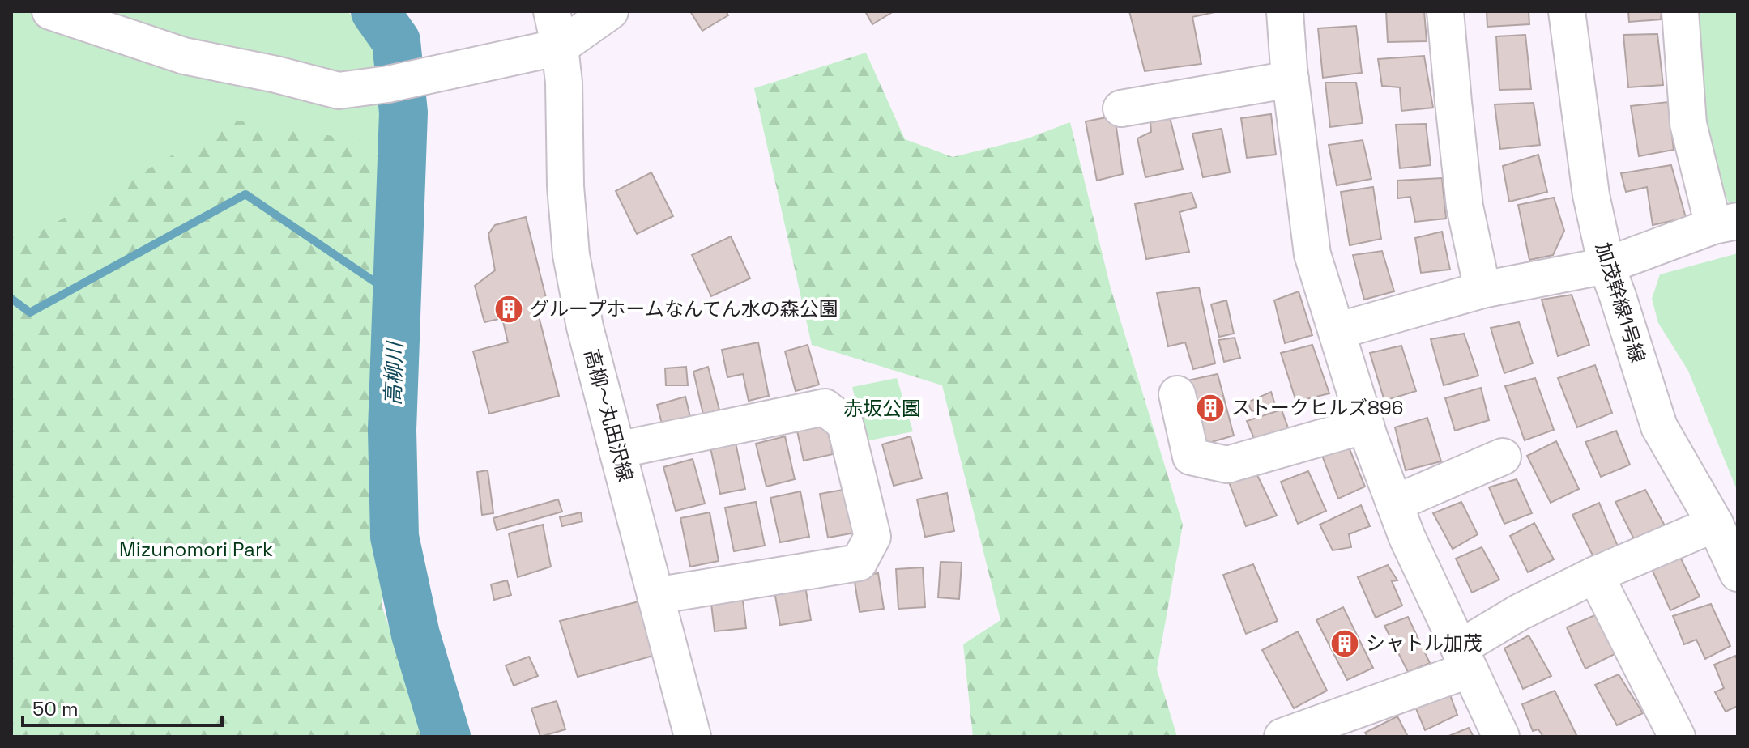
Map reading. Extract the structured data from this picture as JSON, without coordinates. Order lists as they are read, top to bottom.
{
  "streets": {
    "street": ["加茂幹線1号線", "高柳～丸田沢線"]
  },
  "water": ["高柳川"],
  "parks": ["赤坂公園", "Mizunomori Park"],
  "places": {
    "building": ["グループホームなんてん水の森公園", "ストークヒルズ896", "シャトル加茂"]
  },
  "scale_bar": "50 m"
}
